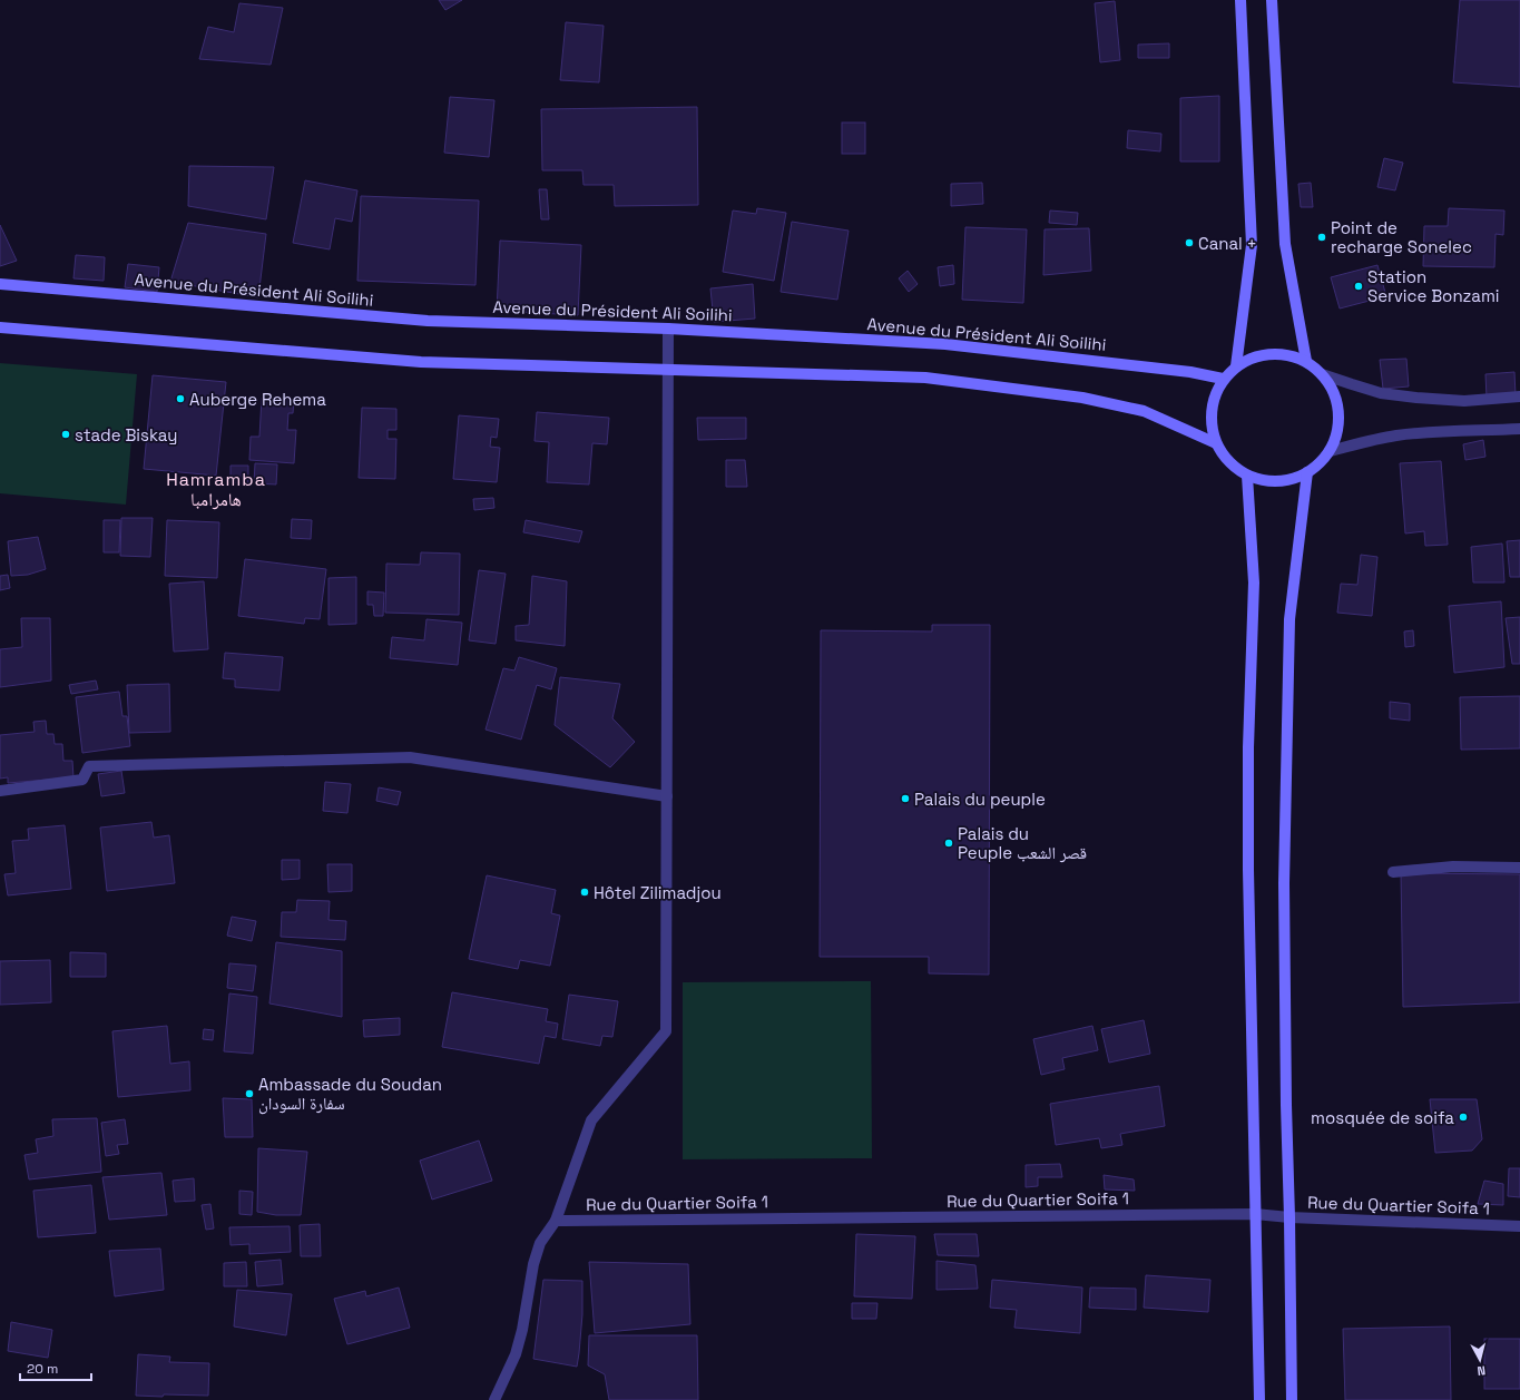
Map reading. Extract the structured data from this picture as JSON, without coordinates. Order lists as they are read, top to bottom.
{
  "streets": {
    "main road": ["Avenue du Président Ali Soilihi"],
    "street": ["Rue du Quartier Soifa 1"]
  },
  "districts": ["Hamramba هامرامبا"],
  "places": [
    "Point de recharge Sonelec",
    "Canal +",
    "Station Service Bonzami",
    "Auberge Rehema",
    "stade Biskay",
    "Palais du peuple",
    "Palais du Peuple قصر الشعب",
    "Hôtel Zilimadjou",
    "Ambassade du Soudan سفارة السودان",
    "mosquée de soifa"
  ],
  "scale_bar": "20 m",
  "north": "bottom"
}
